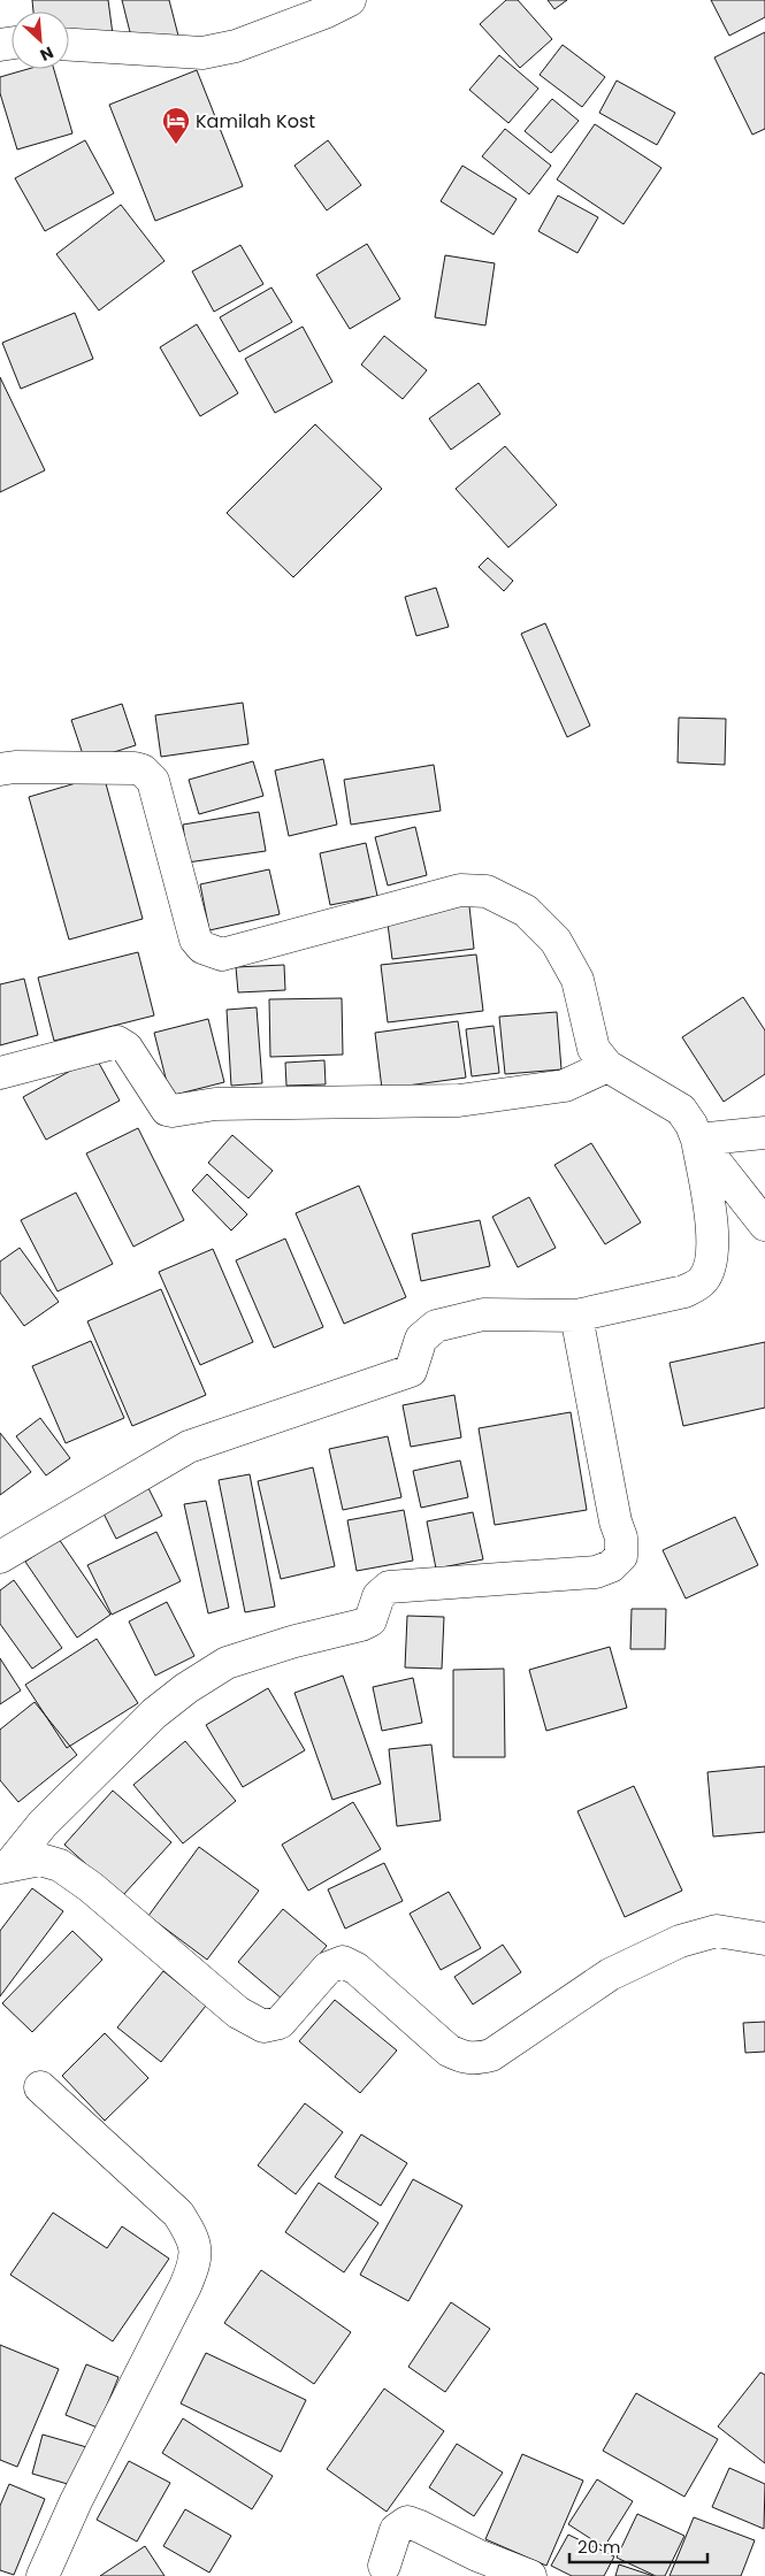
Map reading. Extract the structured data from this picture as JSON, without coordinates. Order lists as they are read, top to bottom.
{
  "places": {
    "hotel": ["Kamilah Kost"]
  },
  "scale_bar": "20 m",
  "north": "bottom right"
}
